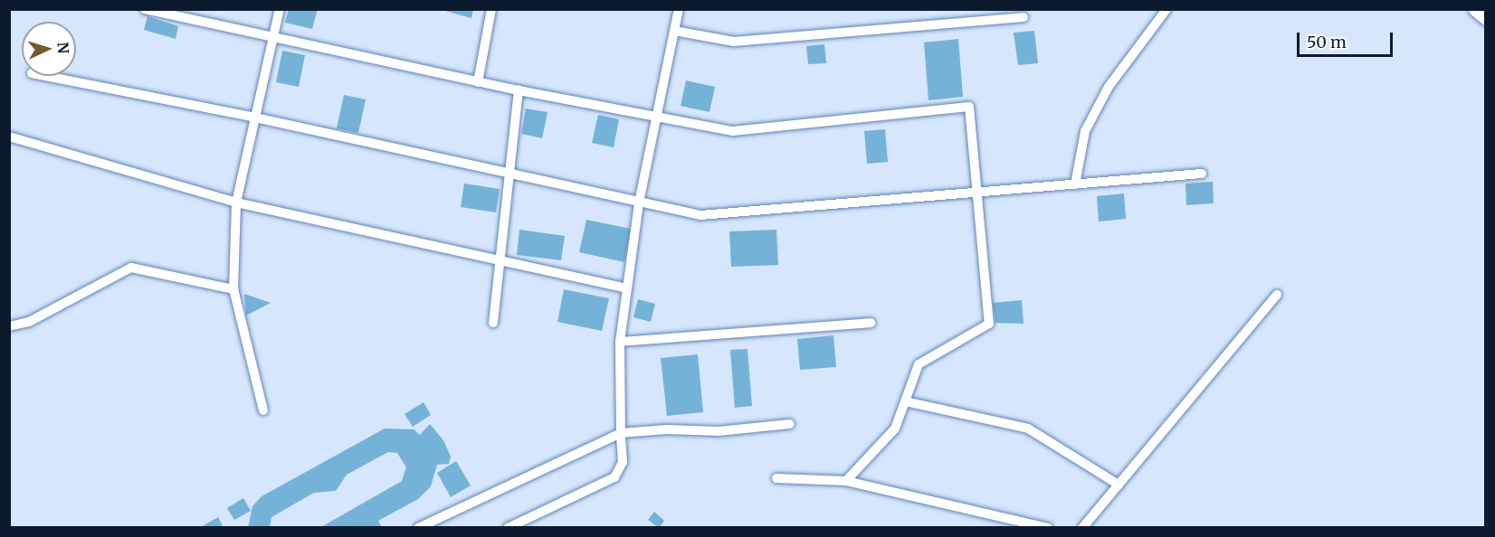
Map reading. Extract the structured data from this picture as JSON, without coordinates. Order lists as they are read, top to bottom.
{
  "scale_bar": "50 m",
  "north": "right"
}
